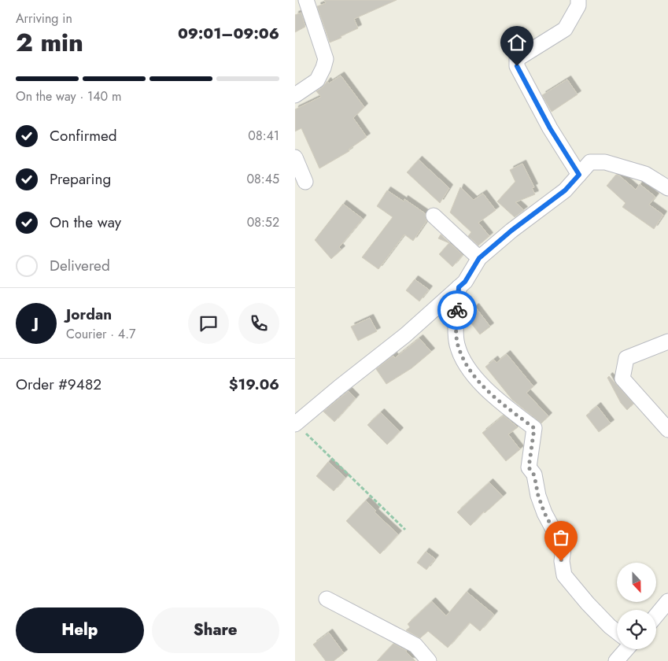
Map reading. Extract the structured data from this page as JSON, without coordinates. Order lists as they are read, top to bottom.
{
  "north": "bottom",
  "page": {
    "heading": ["2 min", "Arriving in", "09:01–09:06"],
    "panel": [
      "Jordan",
      "Courier · 4.7",
      "Order #9482",
      "$19.06"
    ],
    "bar": "On the way · 140 m",
    "list": [
      ["Confirmed", "08:41"],
      ["Preparing", "08:45"],
      ["On the way", "08:52"],
      "Delivered"
    ],
    "round": "J",
    "buttons": ["Help", "Share"]
  }
}
